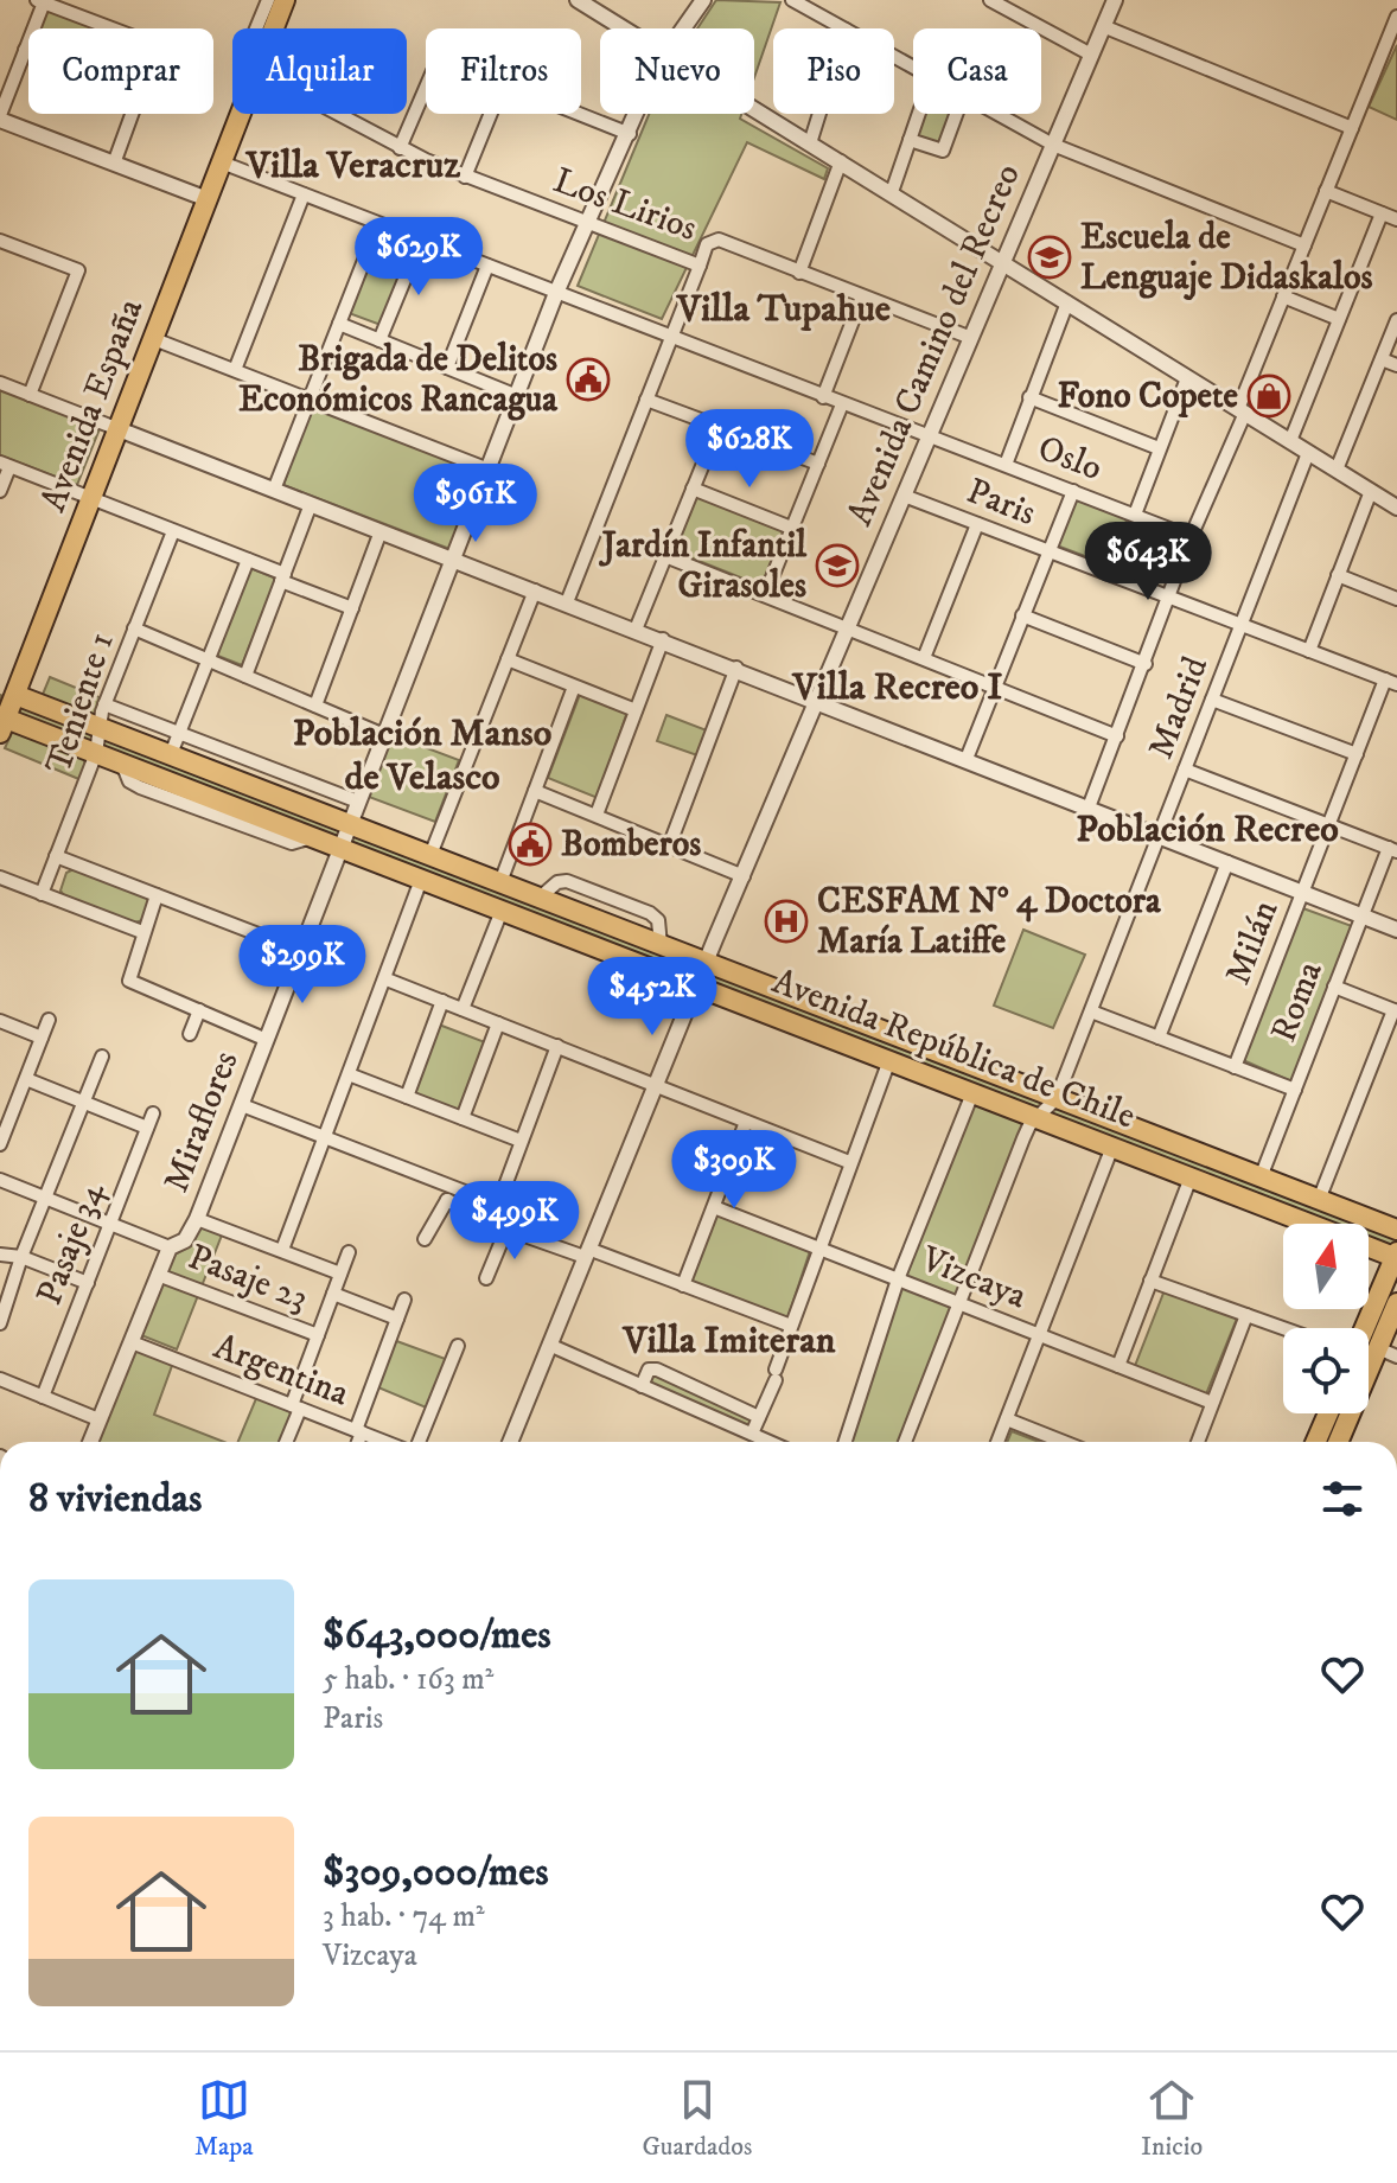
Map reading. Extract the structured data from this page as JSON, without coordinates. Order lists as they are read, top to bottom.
{
  "streets": {
    "main road": ["Avenida España", "Avenida República de Chile"],
    "street": [
      "Los Lirios",
      "Avenida Camino del Recreo",
      "Oslo",
      "Paris",
      "Teniente 1",
      "Madrid",
      "Milán",
      "Roma",
      "Miraflores",
      "Pasaje 34",
      "Pasaje 23",
      "Vizcaya",
      "Argentina"
    ]
  },
  "crossings": [
    ["Los Lirios", "Avenida Camino del Recreo"],
    ["Los Lirios", "Miraflores"],
    ["Avenida Camino del Recreo", "Oslo"],
    ["Avenida Camino del Recreo", "Paris"],
    ["Avenida Camino del Recreo", "Avenida República de Chile"],
    ["Avenida España", "Oslo"],
    ["Avenida España", "Avenida República de Chile"],
    ["Oslo", "Miraflores"],
    ["Paris", "Madrid"],
    ["Paris", "Milán"],
    ["Teniente 1", "Avenida República de Chile"],
    ["Madrid", "Avenida República de Chile"],
    ["Madrid", "Vizcaya"],
    ["Roma", "Avenida República de Chile"],
    ["Avenida República de Chile", "Miraflores"],
    ["Miraflores", "Pasaje 23"],
    ["Miraflores", "Argentina"]
  ],
  "districts": [
    "Villa Veracruz",
    "Villa Tupahue",
    "Villa Recreo I",
    "Población Manso de Velasco",
    "Población Recreo",
    "Villa Imiteran"
  ],
  "places": {
    "school or university": ["Escuela de Lenguaje Didaskalos", "Jardín Infantil Girasoles"],
    "public building": ["Brigada de Delitos Económicos Rancagua", "Bomberos"],
    "shop": ["Fono Copete"],
    "hospital": ["CESFAM N° 4 Doctora María Latiffe"]
  },
  "north": "top",
  "page": {
    "chip": [
      "Comprar",
      "Alquilar",
      "Filtros",
      "Nuevo",
      "Piso",
      "Casa"
    ],
    "price": [
      "$629K",
      "$628K",
      "$961K",
      "$643K",
      "$299K",
      "$452K",
      "$309K",
      "$499K"
    ],
    "heading": "8 viviendas",
    "list": [
      {
        "name": "$643,000/mes",
        "note": "5 hab. · 163 m² · Paris"
      },
      {
        "name": "$309,000/mes",
        "note": "3 hab. · 74 m² · Vizcaya"
      }
    ],
    "tabs": ["Mapa", "Guardados", "Inicio"]
  }
}
